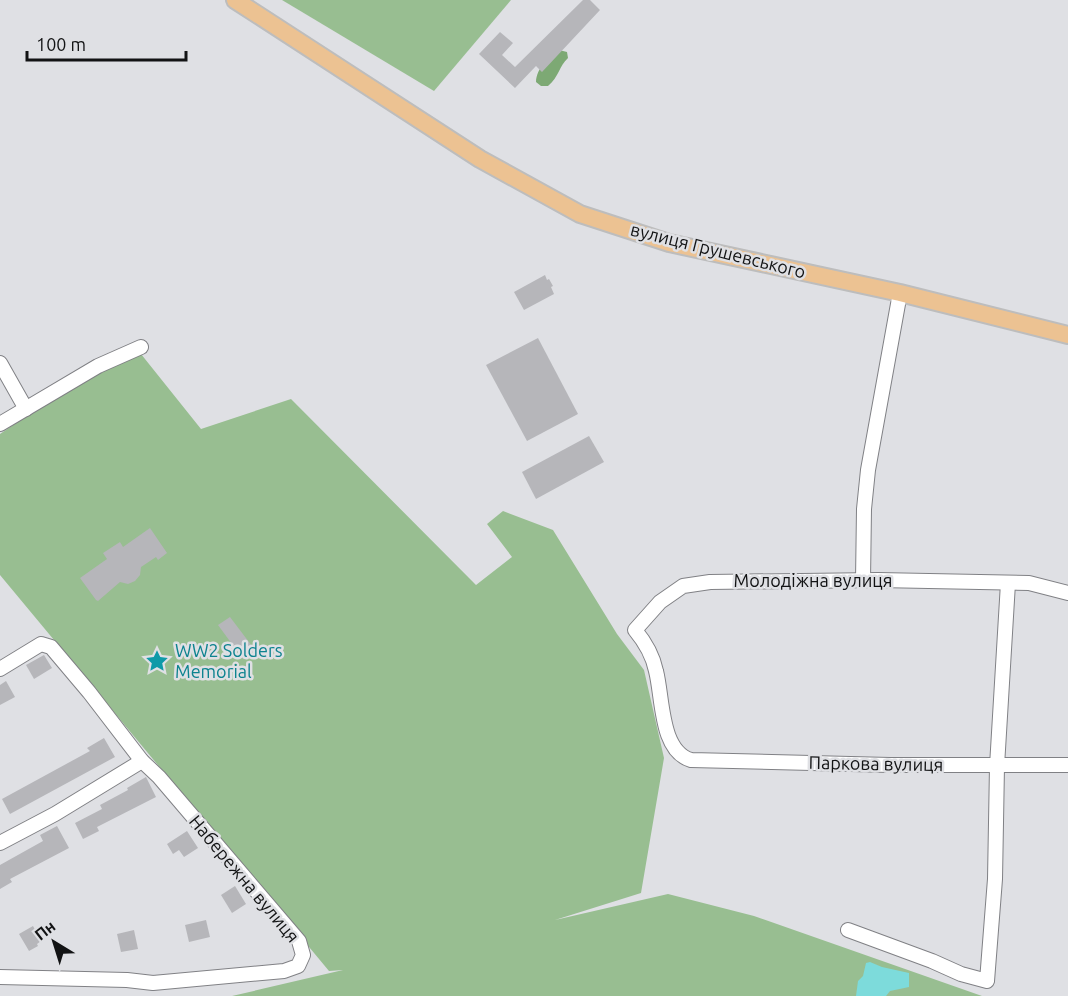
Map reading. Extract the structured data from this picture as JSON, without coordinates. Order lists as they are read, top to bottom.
{
  "streets": {
    "main road": ["вулиця Грушевського"],
    "street": ["Молодіжна вулиця", "Паркова вулиця", "Набережна вулиця"]
  },
  "crossings": [
    ["Молодіжна вулиця", "Паркова вулиця"]
  ],
  "places": {
    "place": ["WW2 Solders Memorial"]
  },
  "scale_bar": "100 m",
  "north": "top left"
}
